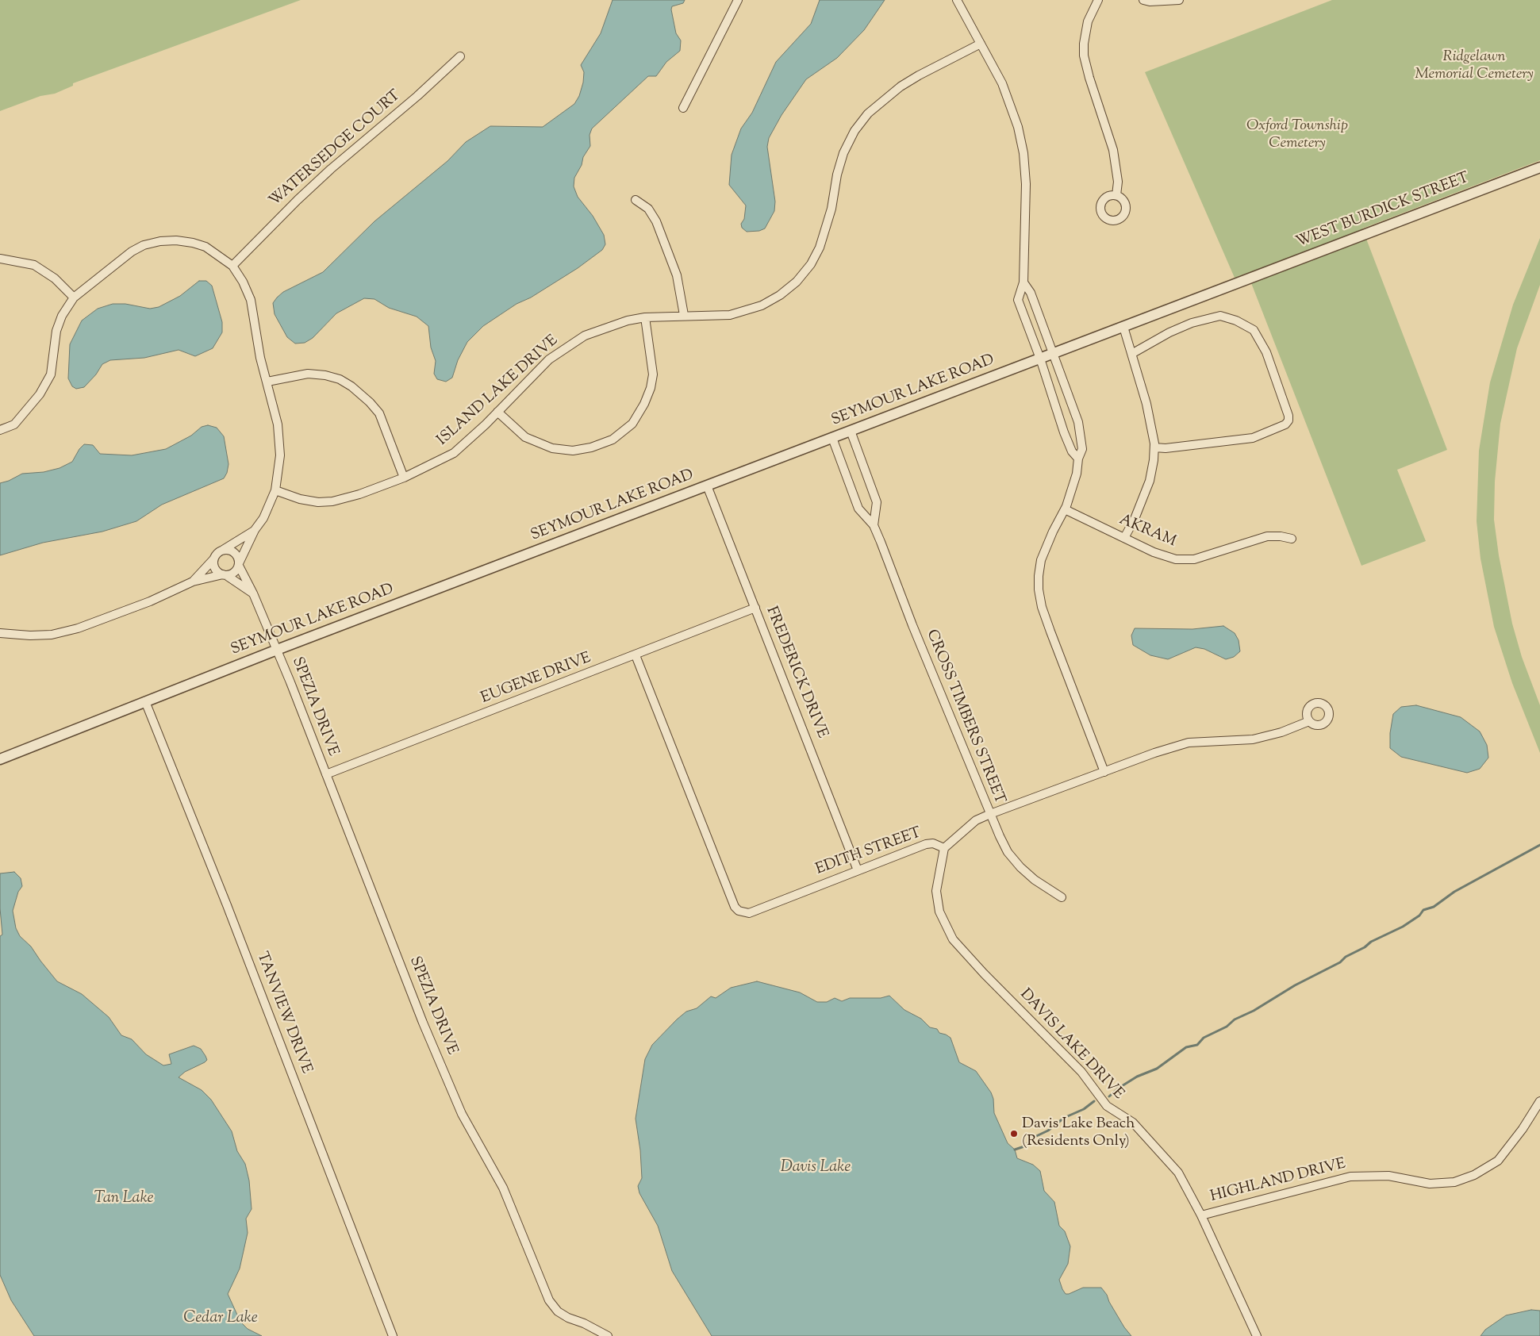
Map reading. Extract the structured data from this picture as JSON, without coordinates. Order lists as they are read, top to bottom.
{
  "streets": {
    "street": [
      "WATERSEDGE COURT",
      "WEST BURDICK STREET",
      "ISLAND LAKE DRIVE",
      "SEYMOUR LAKE ROAD",
      "AKRAM",
      "FREDERICK DRIVE",
      "EUGENE DRIVE",
      "SPEZIA DRIVE",
      "CROSS TIMBERS STREET",
      "EDITH STREET",
      "TANVIEW DRIVE",
      "DAVIS LAKE DRIVE",
      "HIGHLAND DRIVE"
    ]
  },
  "crossings": [
    ["WEST BURDICK STREET", "SEYMOUR LAKE ROAD"],
    ["SEYMOUR LAKE ROAD", "FREDERICK DRIVE"],
    ["SEYMOUR LAKE ROAD", "SPEZIA DRIVE"],
    ["SEYMOUR LAKE ROAD", "CROSS TIMBERS STREET"],
    ["SEYMOUR LAKE ROAD", "TANVIEW DRIVE"],
    ["FREDERICK DRIVE", "EUGENE DRIVE"],
    ["FREDERICK DRIVE", "EDITH STREET"],
    ["EUGENE DRIVE", "SPEZIA DRIVE"],
    ["EUGENE DRIVE", "EDITH STREET"],
    ["CROSS TIMBERS STREET", "EDITH STREET"],
    ["EDITH STREET", "DAVIS LAKE DRIVE"],
    ["DAVIS LAKE DRIVE", "HIGHLAND DRIVE"]
  ],
  "water": ["Davis Lake", "Tan Lake", "Cedar Lake"],
  "parks": ["Ridgelawn Memorial Cemetery", "Oxford Township Cemetery"],
  "places": ["Davis Lake Beach (Residents Only)"]
}
